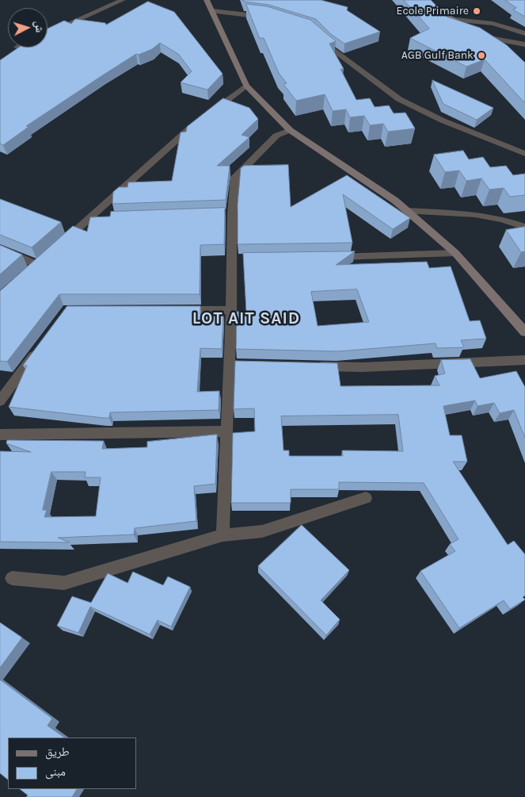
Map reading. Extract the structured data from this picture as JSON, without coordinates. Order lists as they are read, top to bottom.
{
  "districts": ["LOT AIT SAID"],
  "places": ["Ecole Primaire", "AGB Gulf Bank"],
  "legend": ["طريق", "مبنى"],
  "north": "right"
}
